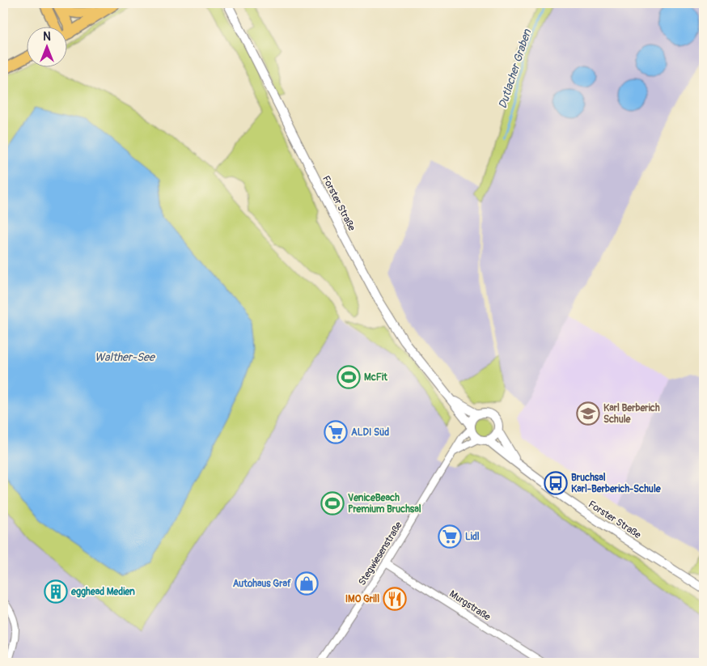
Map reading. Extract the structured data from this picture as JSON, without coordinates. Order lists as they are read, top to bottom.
{
  "streets": {
    "street": ["Forster Straße", "Stegwiesenstraße", "Murgstraße"]
  },
  "crossings": [
    ["Forster Straße", "Stegwiesenstraße"],
    ["Stegwiesenstraße", "Murgstraße"]
  ],
  "water": ["Dutlacher Graben", "Walther-See"],
  "places": {
    "sports": ["McFit", "VeniceBeach Premium Bruchsal"],
    "school or university": ["Karl Berberich Schule"],
    "supermarket": ["ALDI Süd", "Lidl"],
    "bus stop": ["Bruchsal Karl-Berberich-Schule"],
    "shop": ["Autohaus Graf"],
    "building": ["egghead Medien"],
    "restaurant": ["IMO Grill"]
  },
  "north": "top"
}
